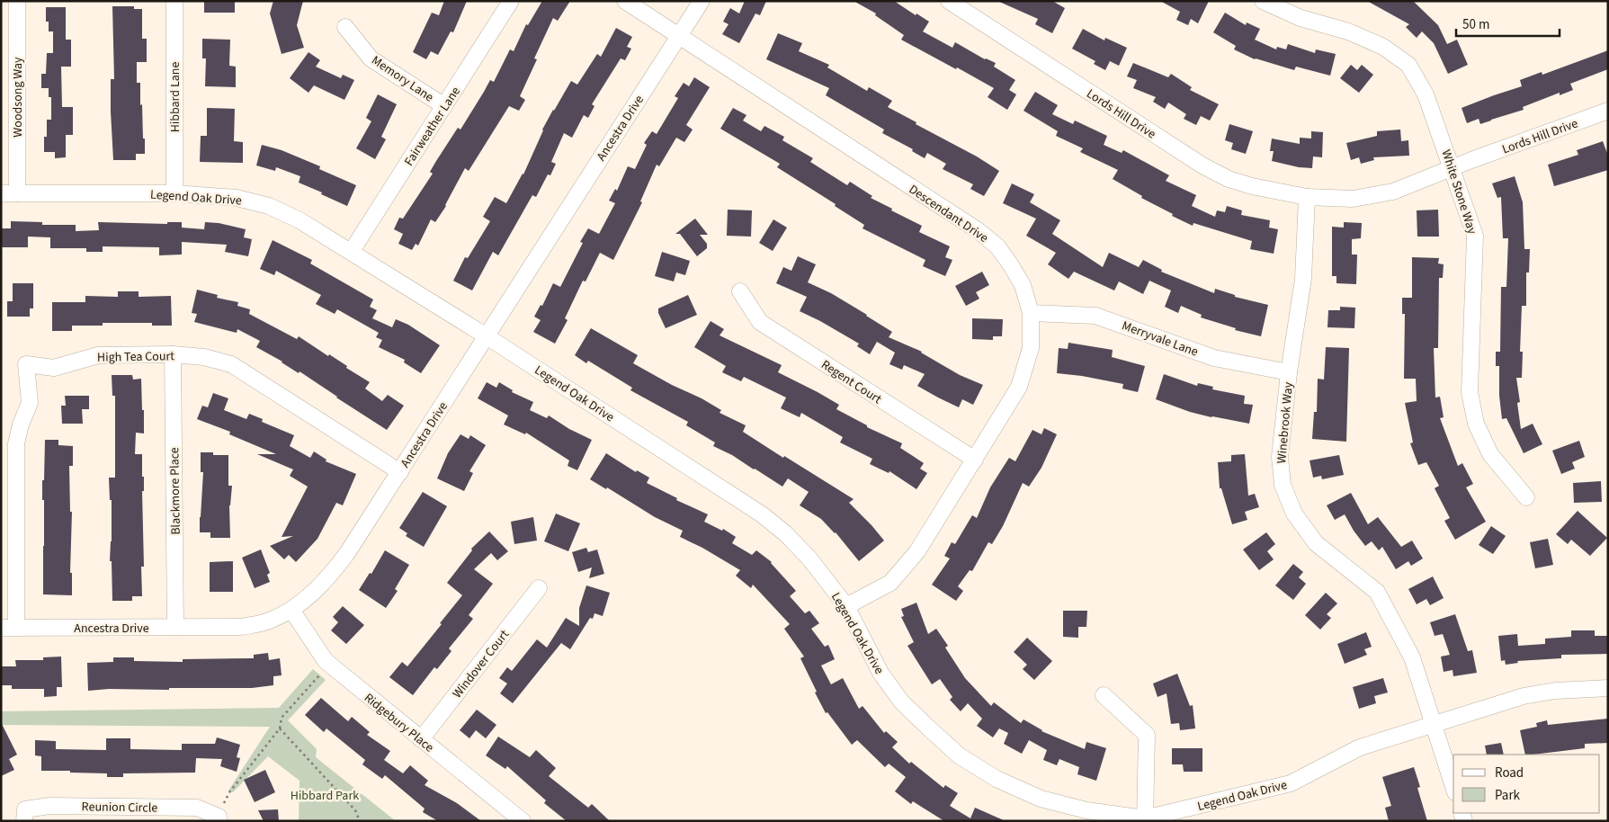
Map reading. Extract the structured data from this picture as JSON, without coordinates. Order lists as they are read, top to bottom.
{
  "streets": {
    "street": [
      "Memory Lane",
      "Woodsong Way",
      "Hibbard Lane",
      "Lords Hill Drive",
      "Fairweather Lane",
      "Ancestra Drive",
      "White Stone Way",
      "Legend Oak Drive",
      "Descendant Drive",
      "Merryvale Lane",
      "High Tea Court",
      "Regent Court",
      "Winebrook Way",
      "Blackmore Place",
      "Windover Court",
      "Ridgebury Place",
      "Reunion Circle"
    ]
  },
  "crossings": [
    ["Memory Lane", "Fairweather Lane"],
    ["Woodsong Way", "Legend Oak Drive"],
    ["Hibbard Lane", "Legend Oak Drive"],
    ["Lords Hill Drive", "White Stone Way"],
    ["Lords Hill Drive", "Winebrook Way"],
    ["Fairweather Lane", "Legend Oak Drive"],
    ["Ancestra Drive", "Legend Oak Drive"],
    ["Ancestra Drive", "Descendant Drive"],
    ["Ancestra Drive", "High Tea Court"],
    ["Ancestra Drive", "Blackmore Place"],
    ["Ancestra Drive", "Ridgebury Place"],
    ["Legend Oak Drive", "Descendant Drive"],
    ["Legend Oak Drive", "Winebrook Way"],
    ["Descendant Drive", "Merryvale Lane"],
    ["Descendant Drive", "Regent Court"],
    ["Merryvale Lane", "Winebrook Way"],
    ["High Tea Court", "Blackmore Place"],
    ["Windover Court", "Ridgebury Place"]
  ],
  "parks": ["Hibbard Park"],
  "legend": ["Road", "Park"],
  "scale_bar": "50 m"
}
